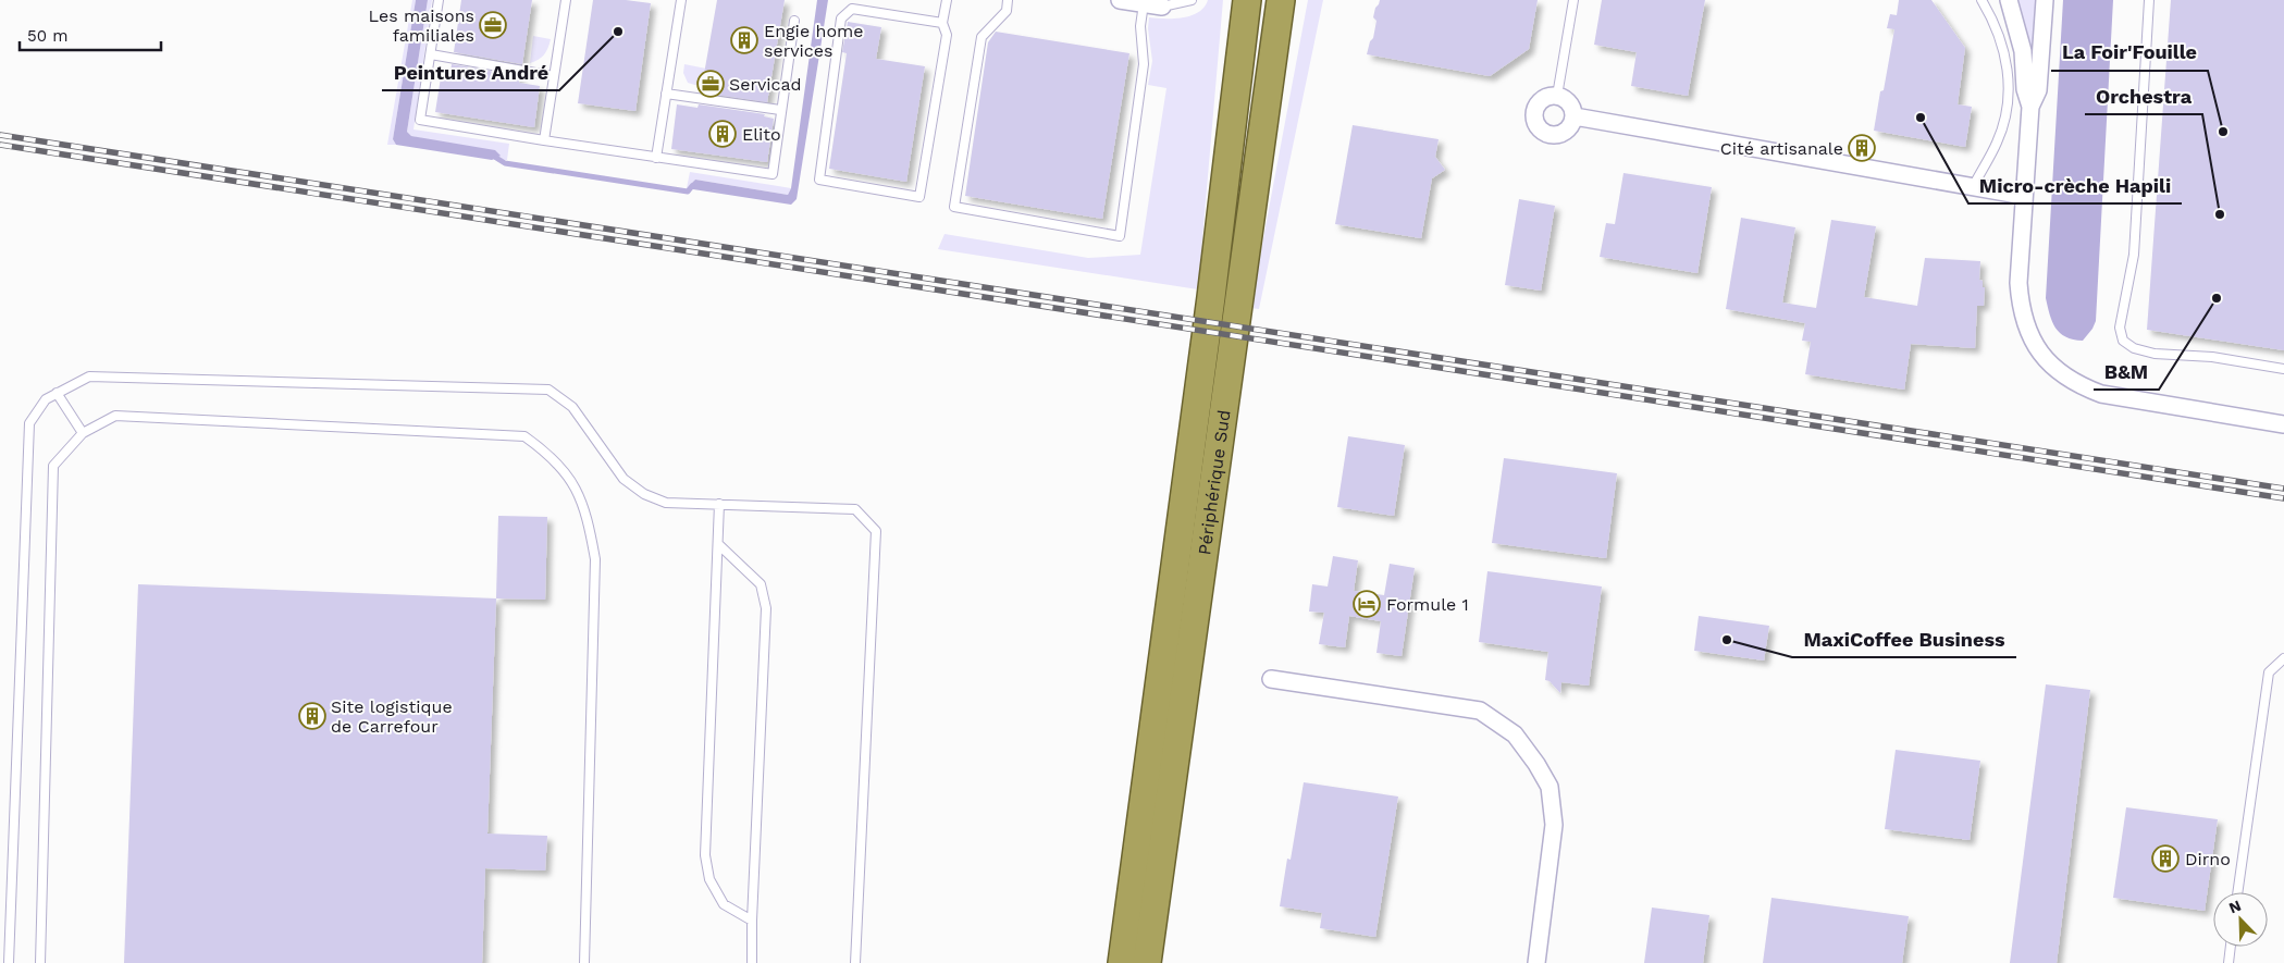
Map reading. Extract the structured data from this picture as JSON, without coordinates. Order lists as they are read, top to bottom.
{
  "streets": {
    "highway": ["Périphérique Sud"]
  },
  "places": {
    "office": ["Les maisons familiales", "Servicad"],
    "other": [
      "Peintures André",
      "Micro-crèche Hapili",
      "La Foir'Fouille",
      "Orchestra",
      "B&M",
      "MaxiCoffee Business"
    ],
    "building": [
      "Engie home services",
      "Elito",
      "Cité artisanale",
      "Site logistique de Carrefour",
      "Dirno"
    ],
    "hotel": ["Formule 1"]
  },
  "scale_bar": "50 m",
  "north": "top left"
}
